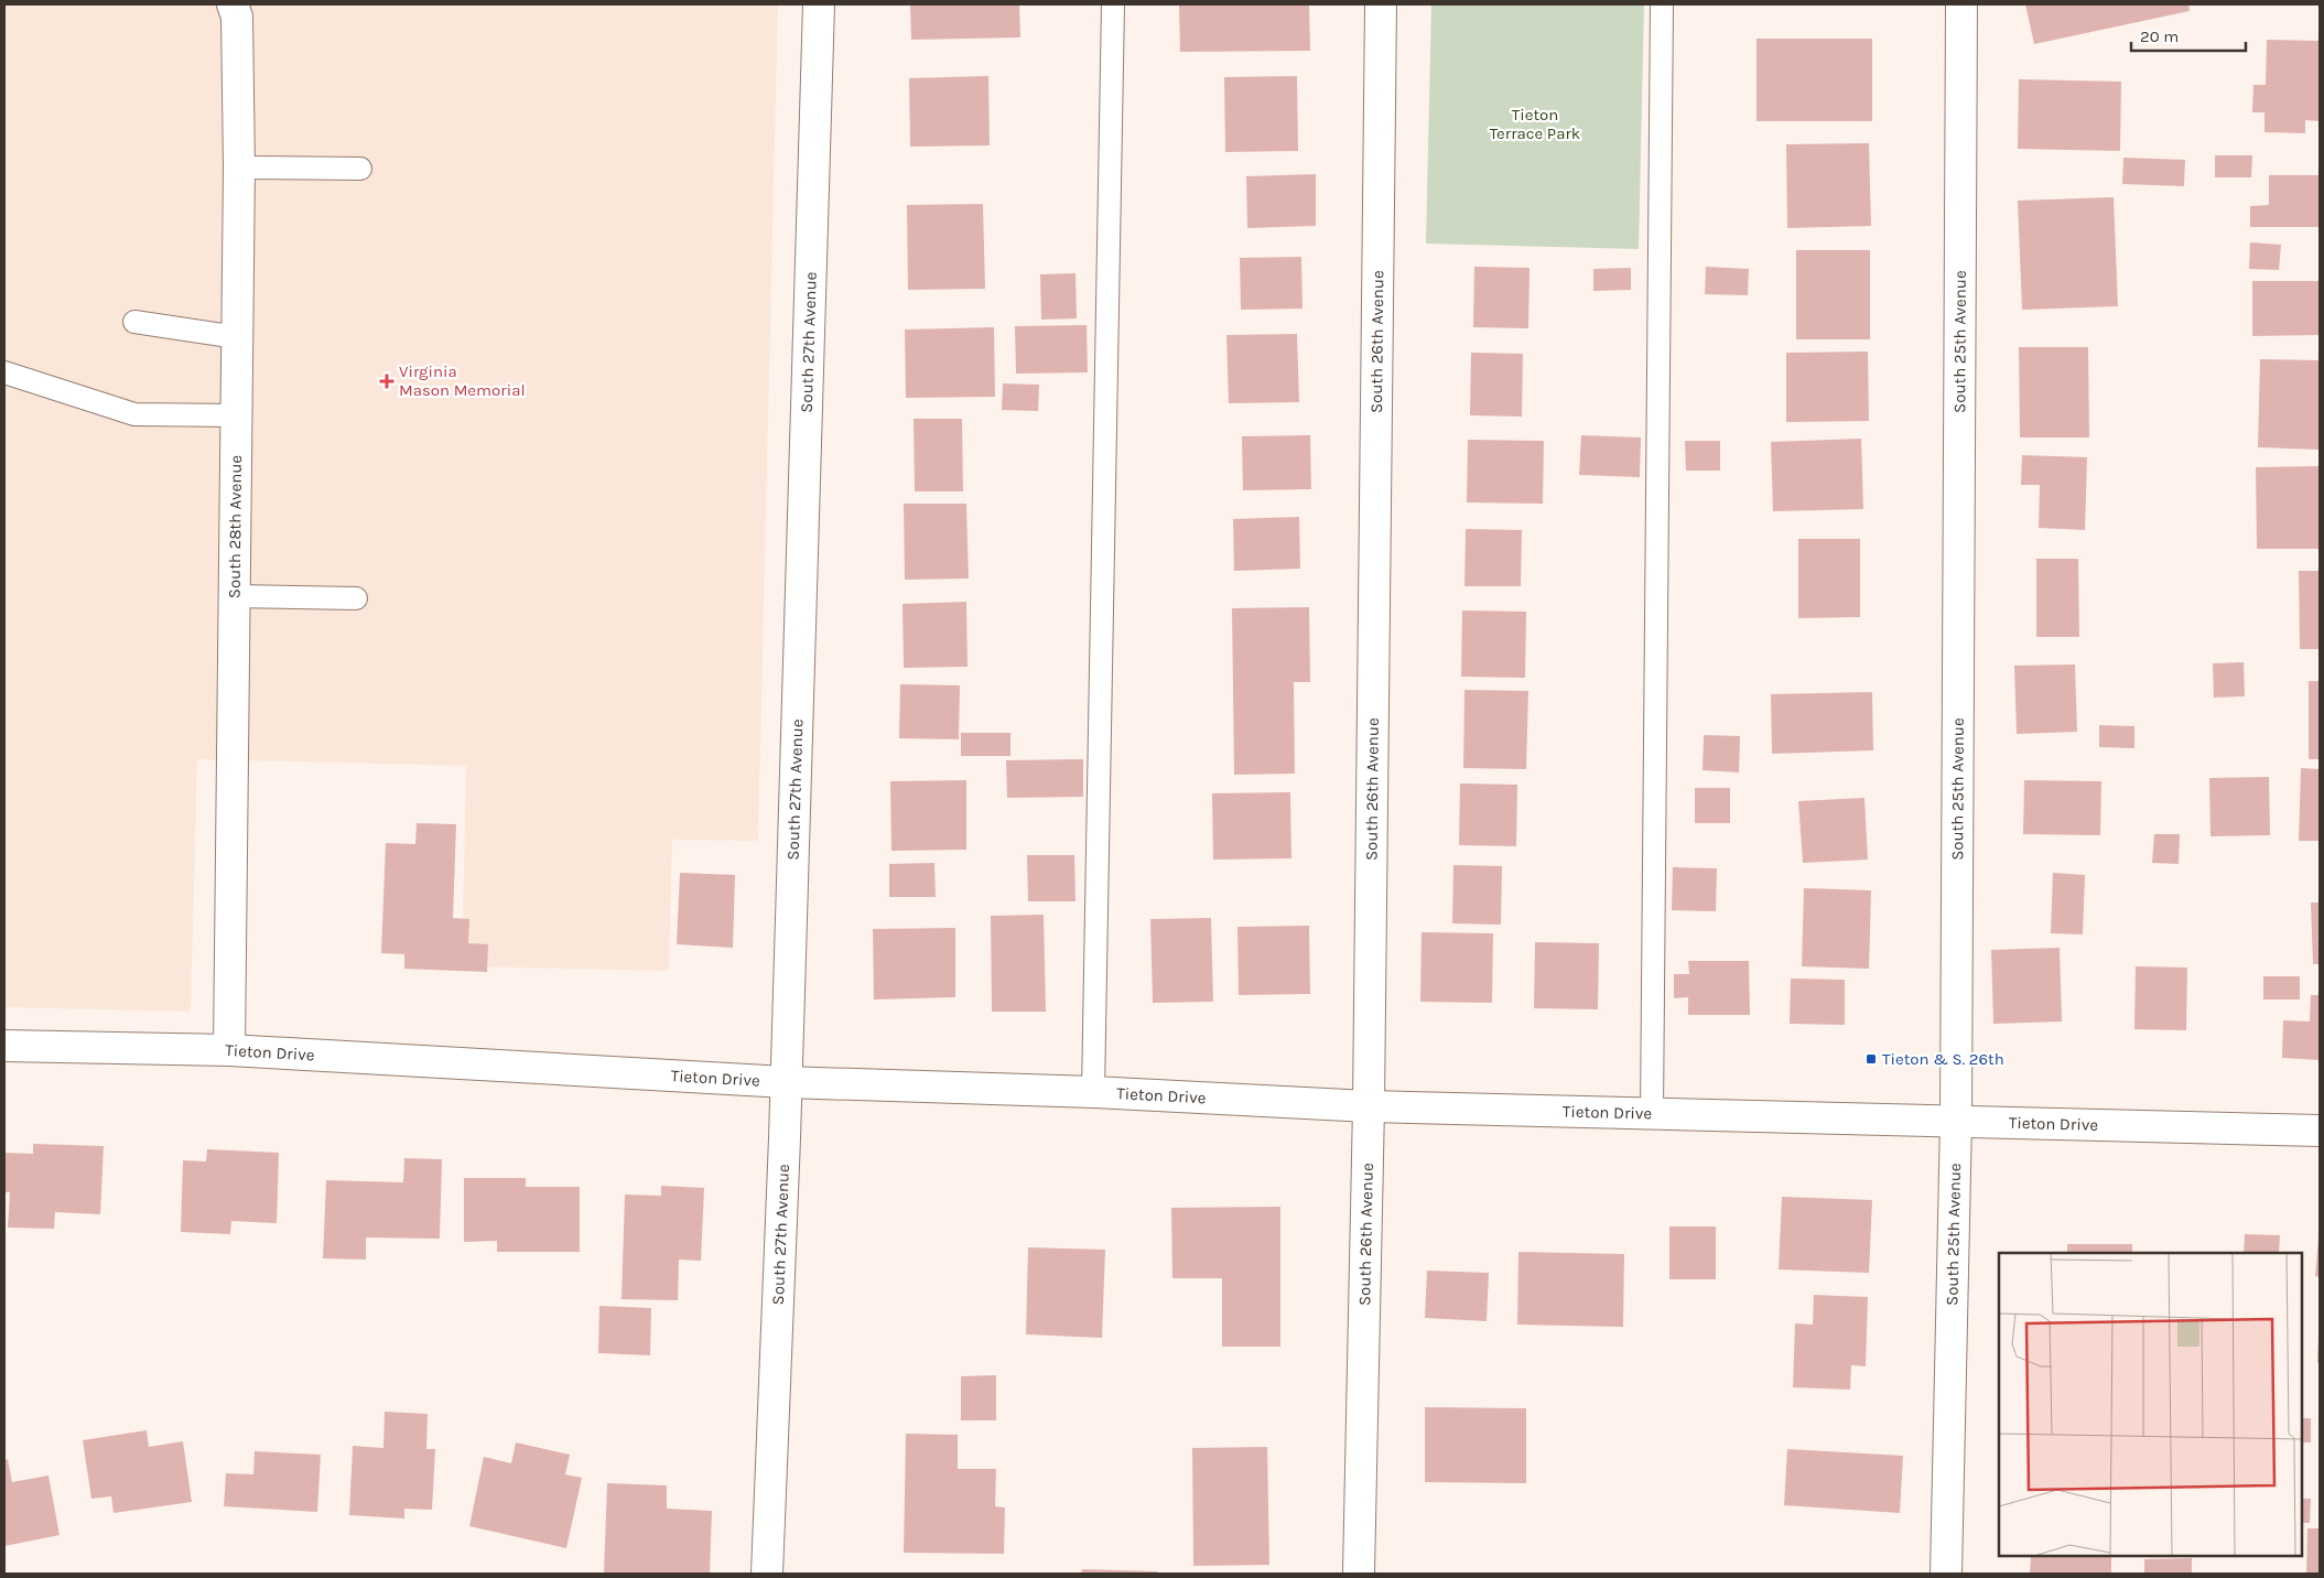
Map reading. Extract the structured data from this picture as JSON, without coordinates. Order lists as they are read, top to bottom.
{
  "streets": {
    "street": [
      "South 27th Avenue",
      "South 26th Avenue",
      "South 25th Avenue",
      "South 28th Avenue",
      "Tieton Drive"
    ]
  },
  "crossings": [
    ["South 27th Avenue", "Tieton Drive"],
    ["South 26th Avenue", "Tieton Drive"],
    ["South 25th Avenue", "Tieton Drive"],
    ["South 28th Avenue", "Tieton Drive"]
  ],
  "parks": ["Tieton Terrace Park"],
  "places": {
    "health": ["Virginia Mason Memorial"],
    "transit": ["Tieton & S. 26th"]
  },
  "scale_bar": "20 m"
}
